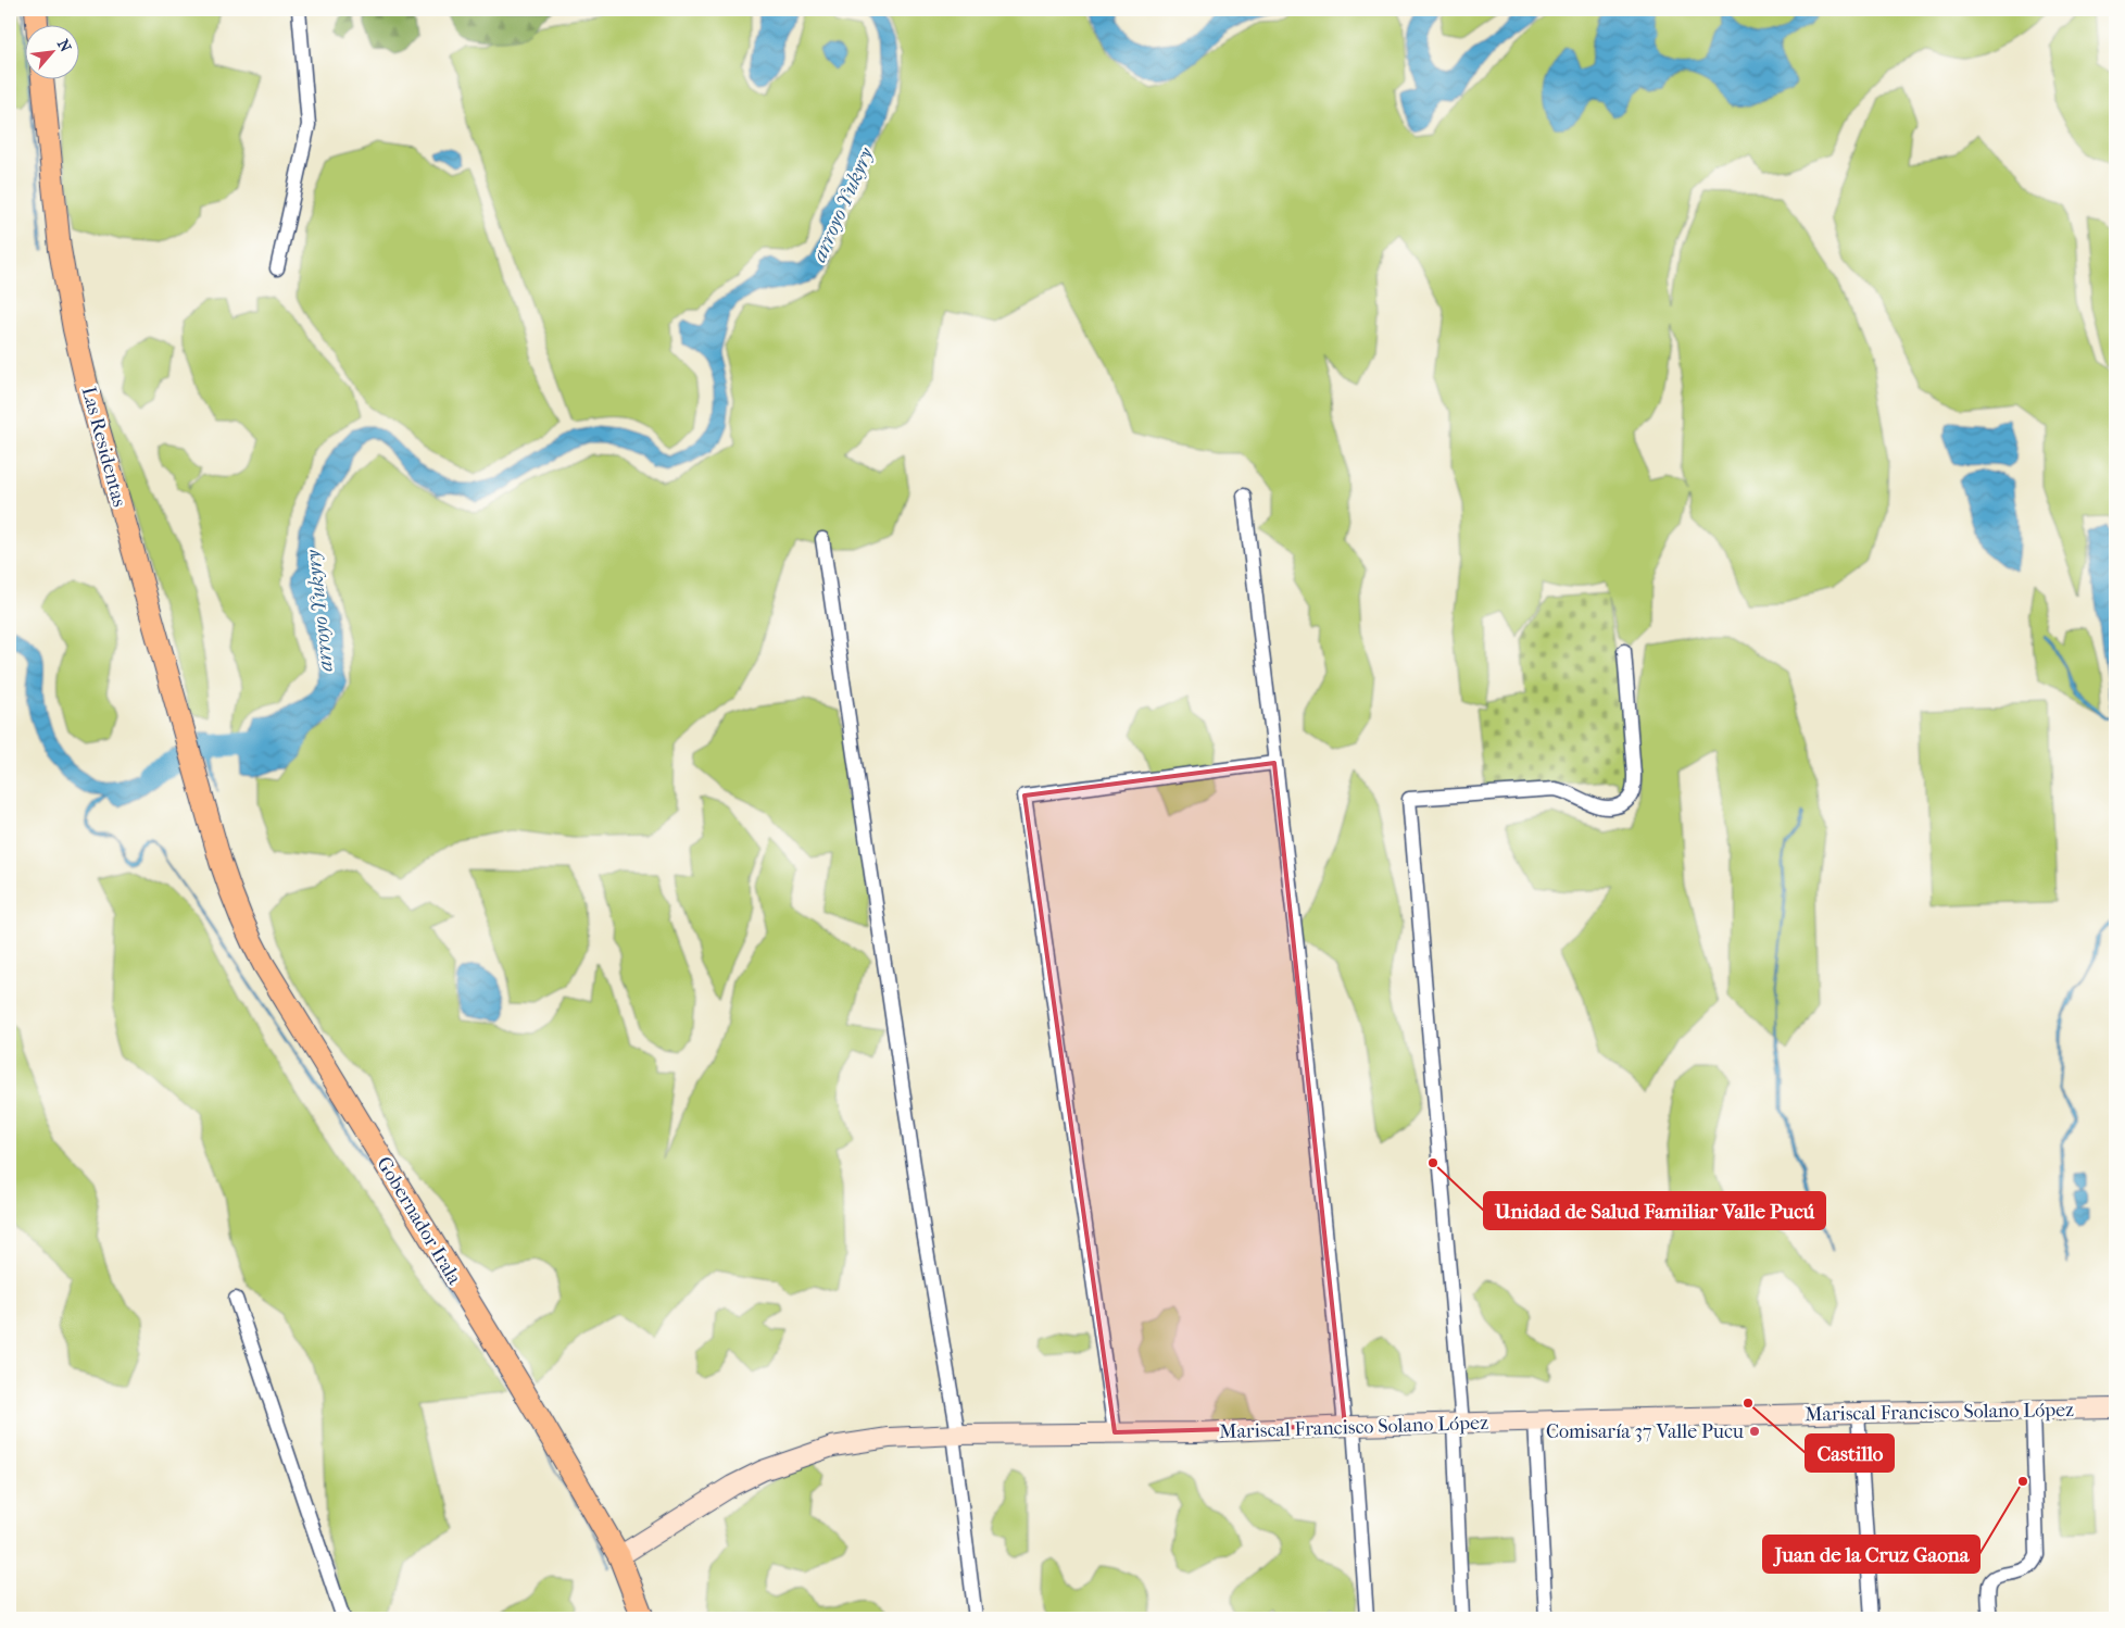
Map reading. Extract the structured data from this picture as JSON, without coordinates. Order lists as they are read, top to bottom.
{
  "streets": {
    "main road": ["Las Residentas", "Gobernador Irala", "Mariscal Francisco Solano López"]
  },
  "crossings": [
    ["Las Residentas", "Gobernador Irala"],
    ["Gobernador Irala", "Mariscal Francisco Solano López"]
  ],
  "water": ["arroyo Yukyry"],
  "places": [
    "Unidad de Salud Familiar Valle Pucú",
    "Castillo",
    "Comisaría 37 Valle Pucu",
    "Juan de la Cruz Gaona"
  ],
  "north": "top right"
}
